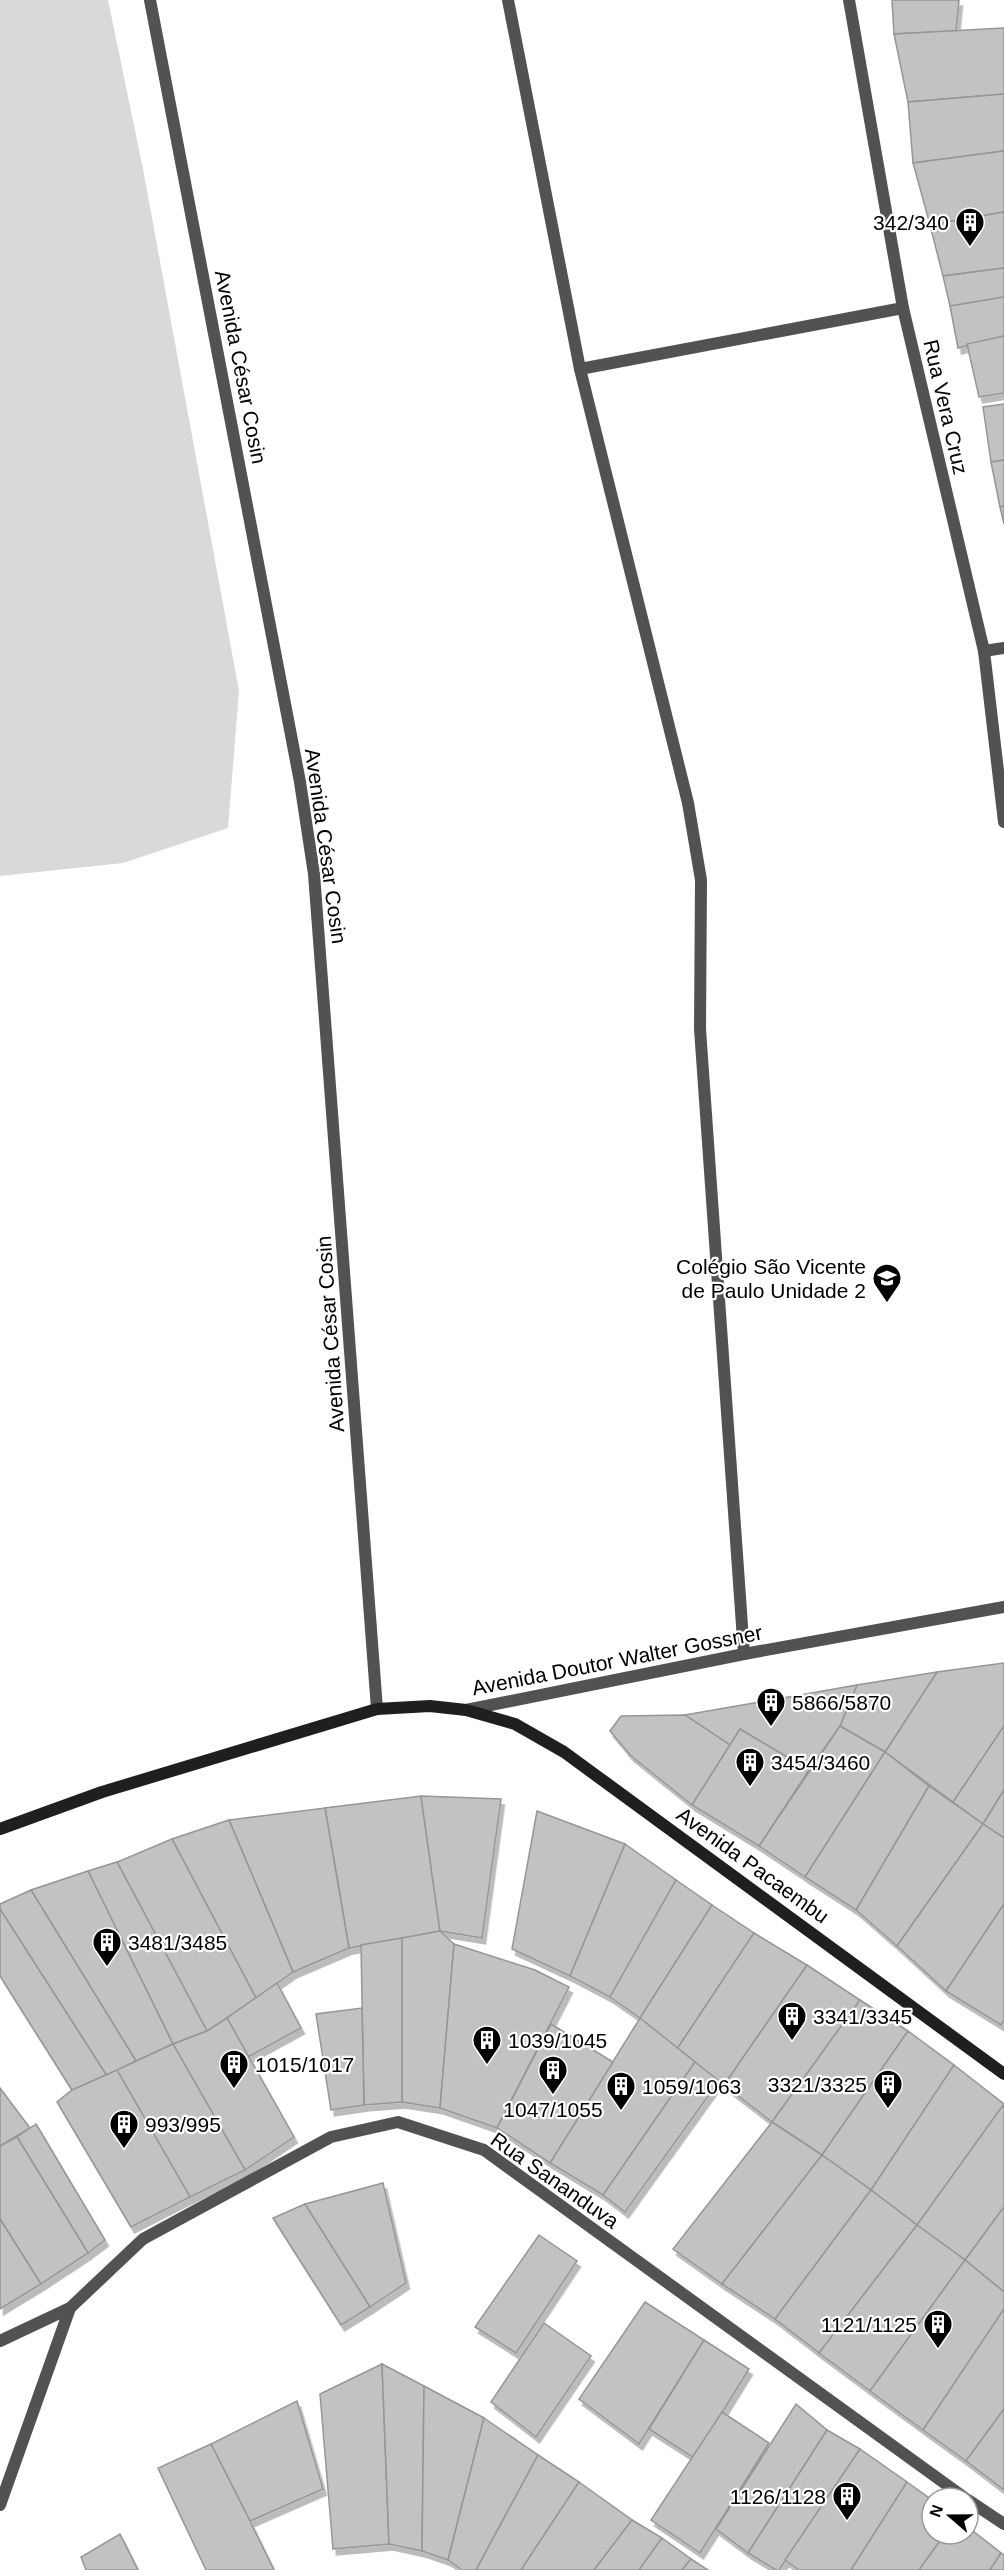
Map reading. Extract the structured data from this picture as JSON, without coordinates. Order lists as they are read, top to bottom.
{
  "streets": {
    "main road": ["Avenida Doutor Walter Gossner", "Avenida Pacaembu"],
    "street": ["Avenida César Cosin", "Rua Vera Cruz", "Rua Sananduva"]
  },
  "crossings": [
    ["Avenida César Cosin", "Avenida Doutor Walter Gossner"],
    ["Avenida Doutor Walter Gossner", "Avenida Pacaembu"]
  ],
  "places": {
    "building": [
      "342/340",
      "5866/5870",
      "3454/3460",
      "3481/3485",
      "3341/3345",
      "1039/1045",
      "1015/1017",
      "1047/1055",
      "3321/3325",
      "1059/1063",
      "993/995",
      "1121/1125",
      "1126/1128"
    ],
    "school or university": ["Colégio São Vicente de Paulo Unidade 2"]
  },
  "north": "left"
}
